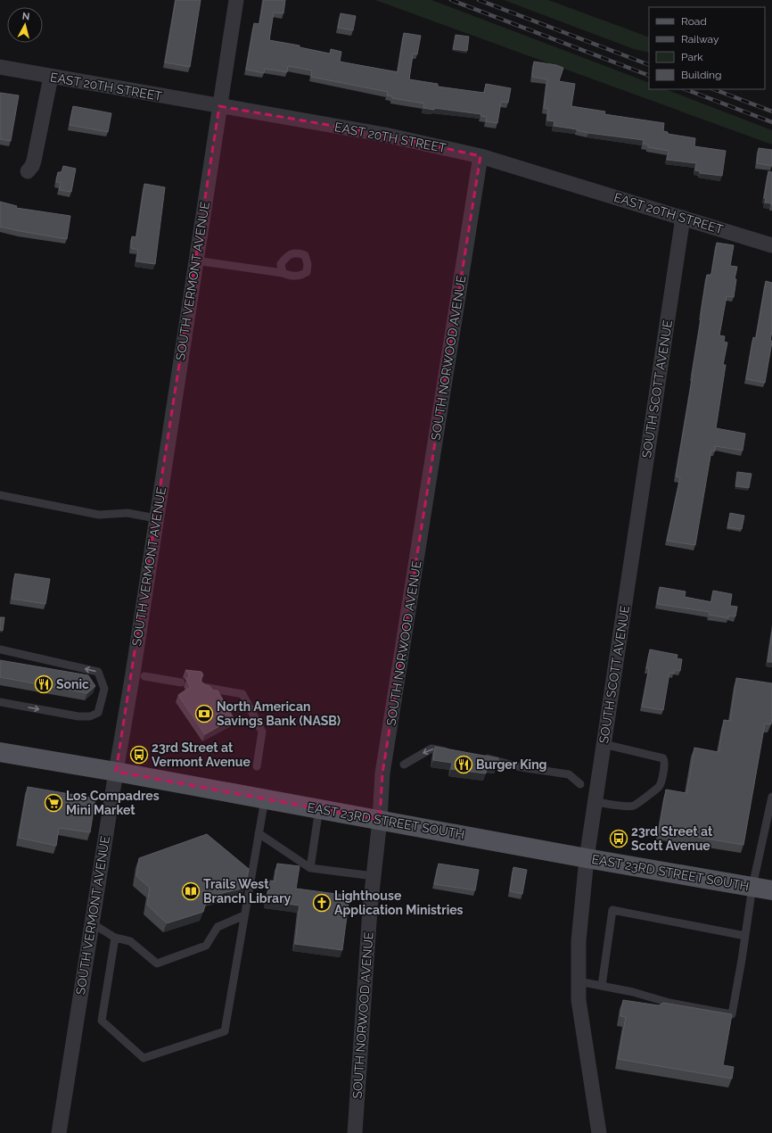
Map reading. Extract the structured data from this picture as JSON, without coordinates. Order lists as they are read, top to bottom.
{
  "streets": {
    "main road": ["EAST 23RD STREET SOUTH"],
    "street": [
      "EAST 20TH STREET",
      "SOUTH VERMONT AVENUE",
      "SOUTH NORWOOD AVENUE",
      "SOUTH SCOTT AVENUE"
    ]
  },
  "crossings": [
    ["EAST 20TH STREET", "SOUTH VERMONT AVENUE"],
    ["EAST 20TH STREET", "SOUTH NORWOOD AVENUE"],
    ["EAST 20TH STREET", "SOUTH SCOTT AVENUE"],
    ["SOUTH VERMONT AVENUE", "EAST 23RD STREET SOUTH"],
    ["SOUTH NORWOOD AVENUE", "EAST 23RD STREET SOUTH"],
    ["SOUTH SCOTT AVENUE", "EAST 23RD STREET SOUTH"]
  ],
  "places": {
    "restaurant": ["Sonic", "Burger King"],
    "bank": ["North American Savings Bank (NASB)"],
    "bus stop": ["23rd Street at Vermont Avenue", "23rd Street at Scott Avenue"],
    "supermarket": ["Los Compadres Mini Market"],
    "library": ["Trails West Branch Library"],
    "church": ["Lighthouse Application Ministries"]
  },
  "legend": [
    "Road",
    "Railway",
    "Park",
    "Building"
  ],
  "north": "top"
}
